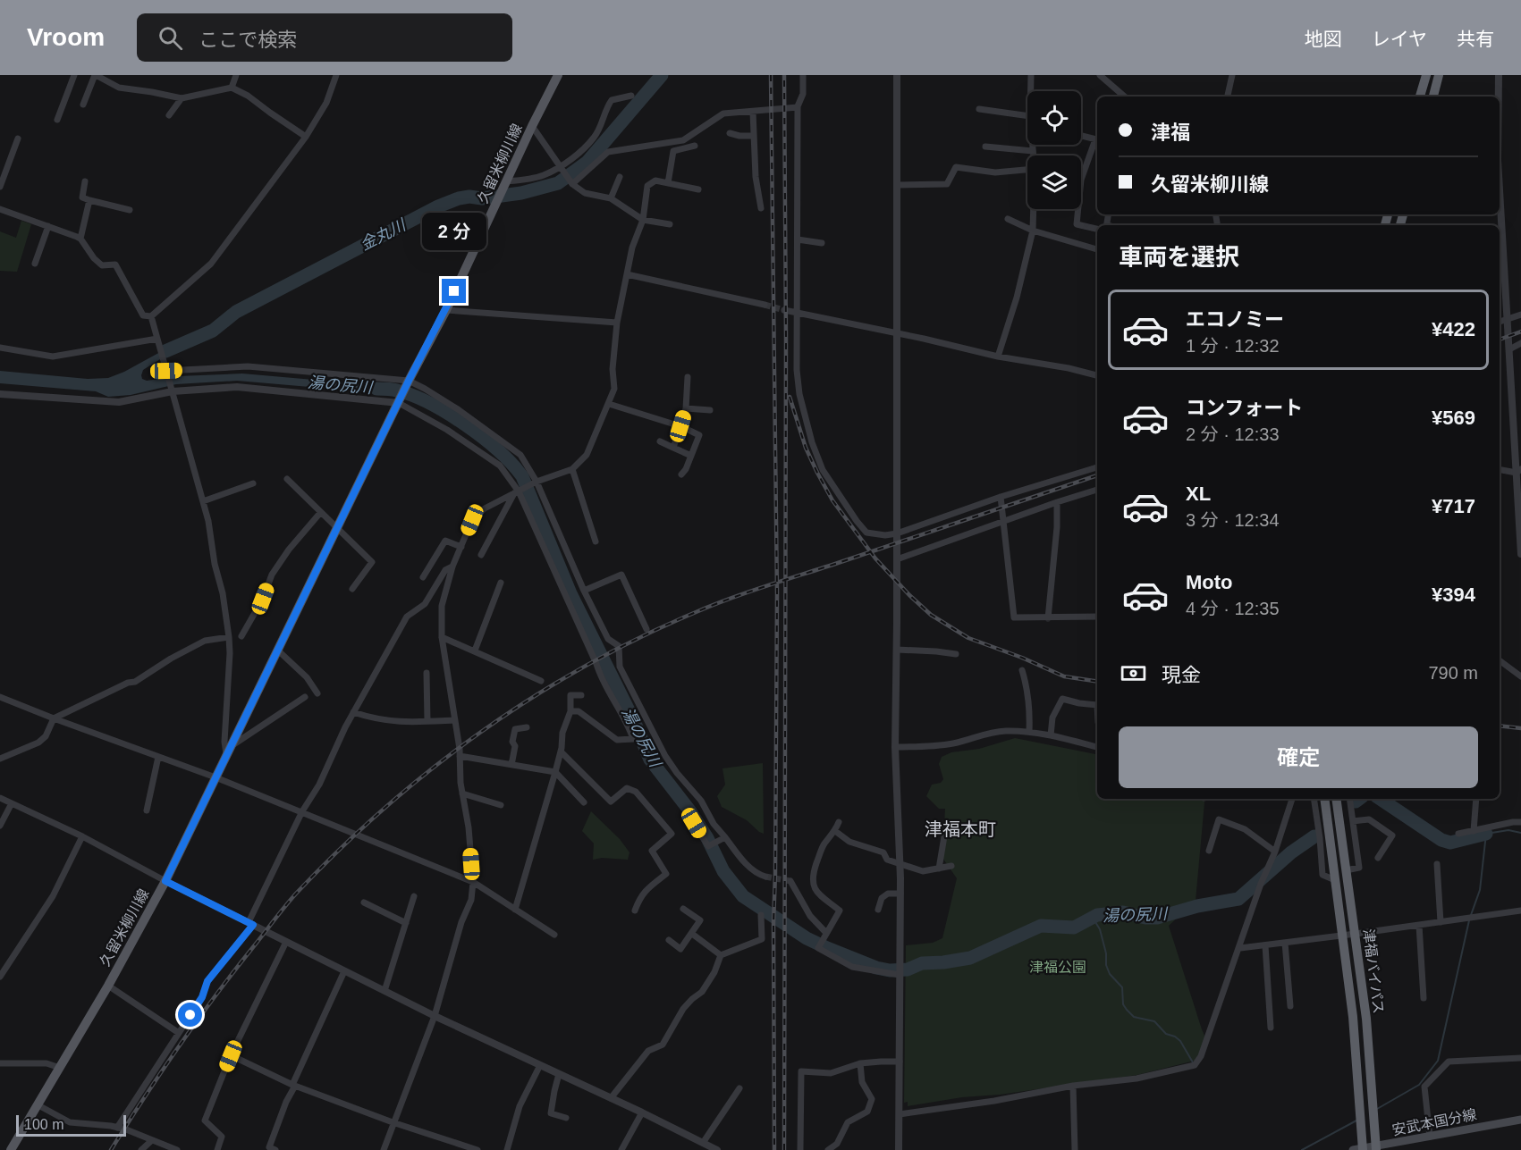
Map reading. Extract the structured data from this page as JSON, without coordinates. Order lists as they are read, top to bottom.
{
  "streets": {
    "highway": ["津福バイパス"],
    "main road": ["久留米柳川線", "安武本国分線"]
  },
  "crossings": [
    ["津福バイパス", "安武本国分線"]
  ],
  "districts": ["津福本町"],
  "water": ["金丸川", "湯の尻川"],
  "parks": ["津福公園"],
  "scale_bar": "100 m",
  "page": {
    "header": "Vroom",
    "search": "ここで検索",
    "nav": ["地図", "レイヤ", "共有"],
    "banner": ["津福", "久留米柳川線"],
    "bubble": "2 分",
    "heading": "車両を選択",
    "list": [
      {
        "name": "エコノミー",
        "note": "1 分 · 12:32",
        "value": "¥422"
      },
      {
        "name": "コンフォート",
        "note": "2 分 · 12:33",
        "value": "¥569"
      },
      {
        "name": "XL",
        "note": "3 分 · 12:34",
        "value": "¥717"
      },
      {
        "name": "Moto",
        "note": "4 分 · 12:35",
        "value": "¥394"
      }
    ],
    "pay": ["現金", "790 m"],
    "buttons": "確定",
    "scale": "100 m"
  }
}
